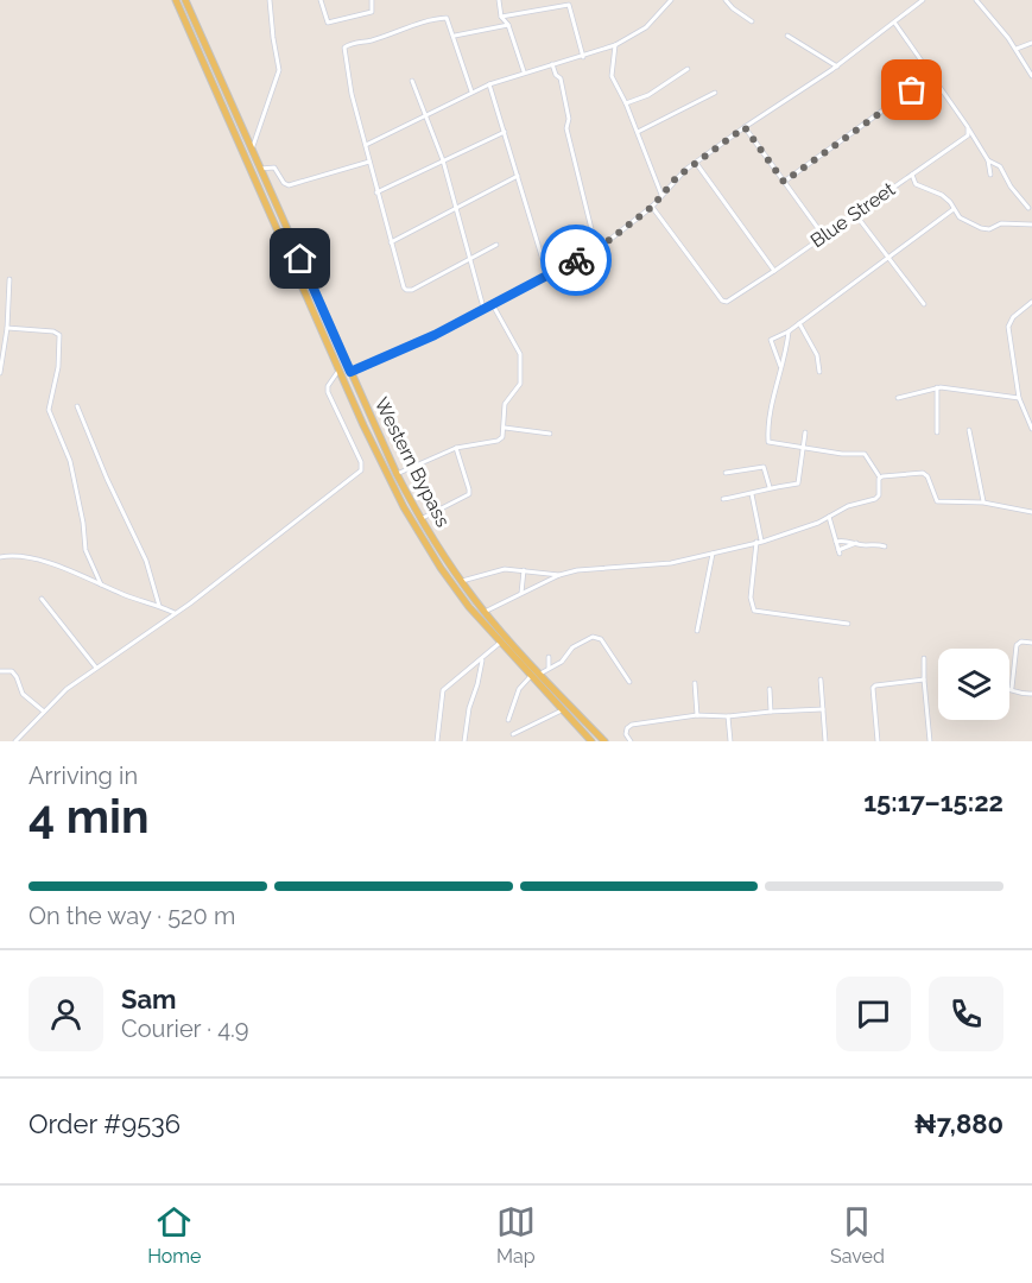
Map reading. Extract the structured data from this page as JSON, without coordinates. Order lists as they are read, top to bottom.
{
  "streets": {
    "main road": ["Western Bypass"],
    "street": ["Blue Street"]
  },
  "page": {
    "heading": ["4 min", "Arriving in", "15:17–15:22"],
    "panel": [
      "Sam",
      "Courier · 4.9",
      "Order #9536",
      "₦7,880"
    ],
    "bar": "On the way · 520 m",
    "tabs": ["Home", "Map", "Saved"]
  }
}
